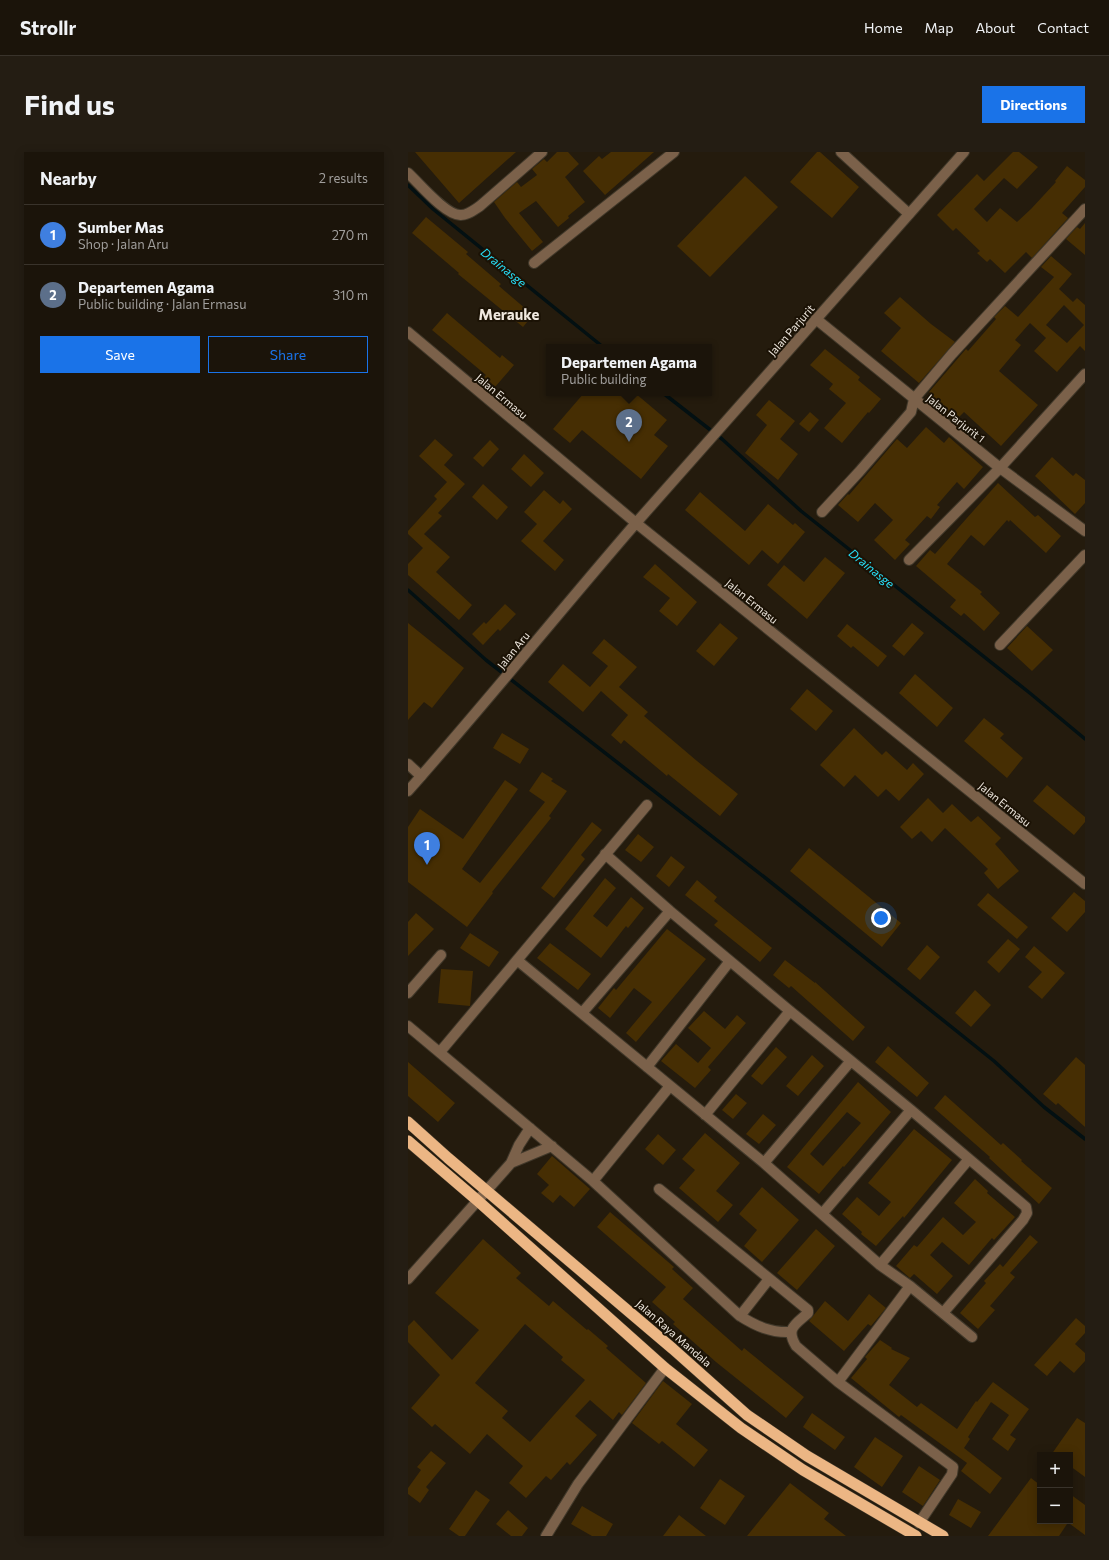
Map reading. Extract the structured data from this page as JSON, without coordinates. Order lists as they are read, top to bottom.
{
  "streets": {
    "highway": ["Jalan Raya Mandala"],
    "street": [
      "Jalan Parjurit",
      "Jalan Ermasu",
      "Jalan Parjurit 1",
      "Jalan Aru"
    ]
  },
  "crossings": [
    ["Jalan Parjurit", "Jalan Ermasu"],
    ["Jalan Parjurit", "Jalan Parjurit 1"],
    ["Jalan Parjurit", "Jalan Aru"],
    ["Jalan Ermasu", "Jalan Aru"]
  ],
  "districts": ["Merauke"],
  "water": ["Drainasge"],
  "page": {
    "header": "Strollr",
    "nav": [
      "Home",
      "Map",
      "About",
      "Contact"
    ],
    "buttons": [
      "Directions",
      ["Save", "Share"]
    ],
    "title": "Find us",
    "heading": ["Nearby", "2 results"],
    "list": [
      {
        "mark": "1",
        "name": "Sumber Mas",
        "note": "Shop · Jalan Aru",
        "value": "270 m"
      },
      {
        "mark": "2",
        "name": "Departemen Agama",
        "note": "Public building · Jalan Ermasu",
        "value": "310 m"
      }
    ],
    "popup": ["Departemen Agama", "Public building"],
    "pins": ["2", "1"],
    "map_buttons": ["+", "−"]
  }
}
